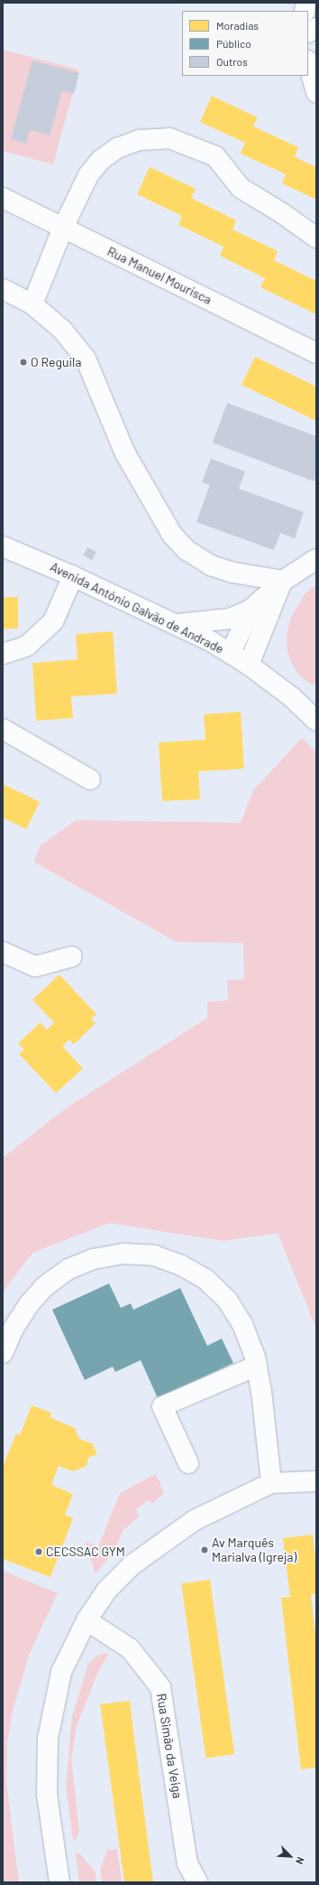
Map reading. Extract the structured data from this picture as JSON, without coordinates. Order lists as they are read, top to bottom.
{
  "streets": {
    "street": ["Rua Manuel Mourisca", "Avenida António Galvão de Andrade", "Rua Simão da Veiga"]
  },
  "places": ["O Reguila", "Av Marquês Marialva (Igreja)", "CECSSAC GYM"],
  "legend": ["Moradias", "Público", "Outros"],
  "north": "bottom right"
}
